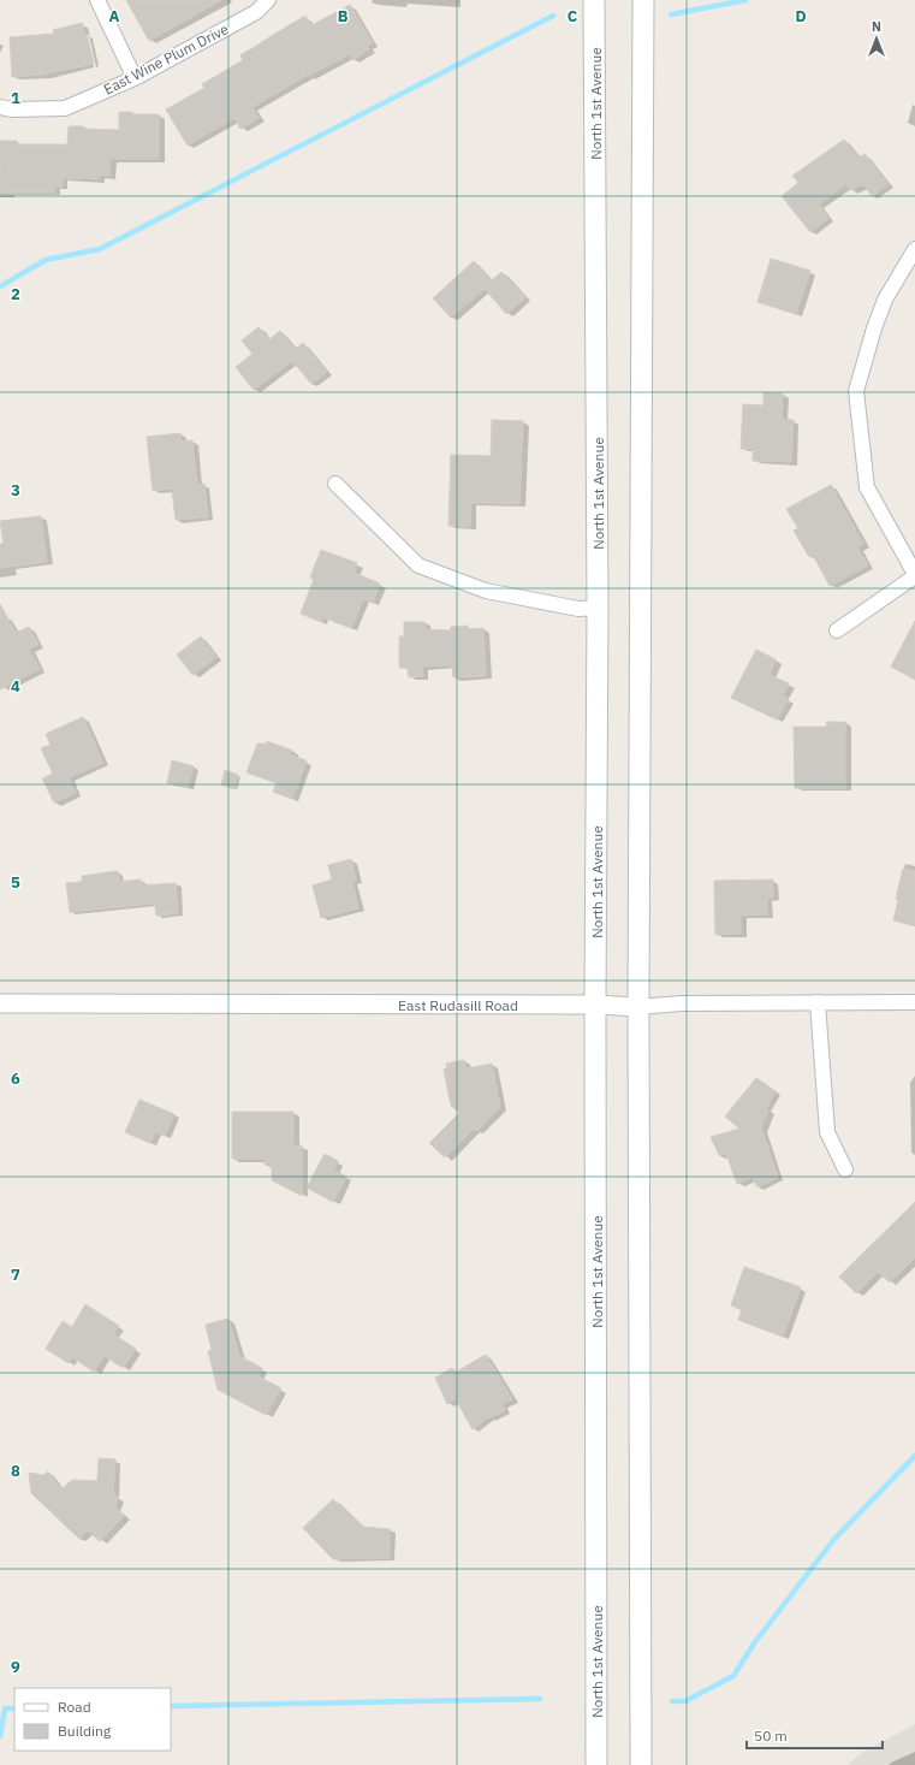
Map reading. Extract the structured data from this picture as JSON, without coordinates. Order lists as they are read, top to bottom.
{
  "streets": {
    "main road": ["North 1st Avenue"],
    "street": ["East Wine Plum Drive", "East Rudasill Road"]
  },
  "crossings": [
    ["North 1st Avenue", "East Rudasill Road"]
  ],
  "legend": ["Road", "Building"],
  "scale_bar": "50 m",
  "north": "top",
  "grid": {
    "columns": [
      "A",
      "B",
      "C",
      "D"
    ],
    "rows": [
      "1",
      "2",
      "3",
      "4",
      "5",
      "6",
      "7",
      "8",
      "9"
    ]
  }
}
